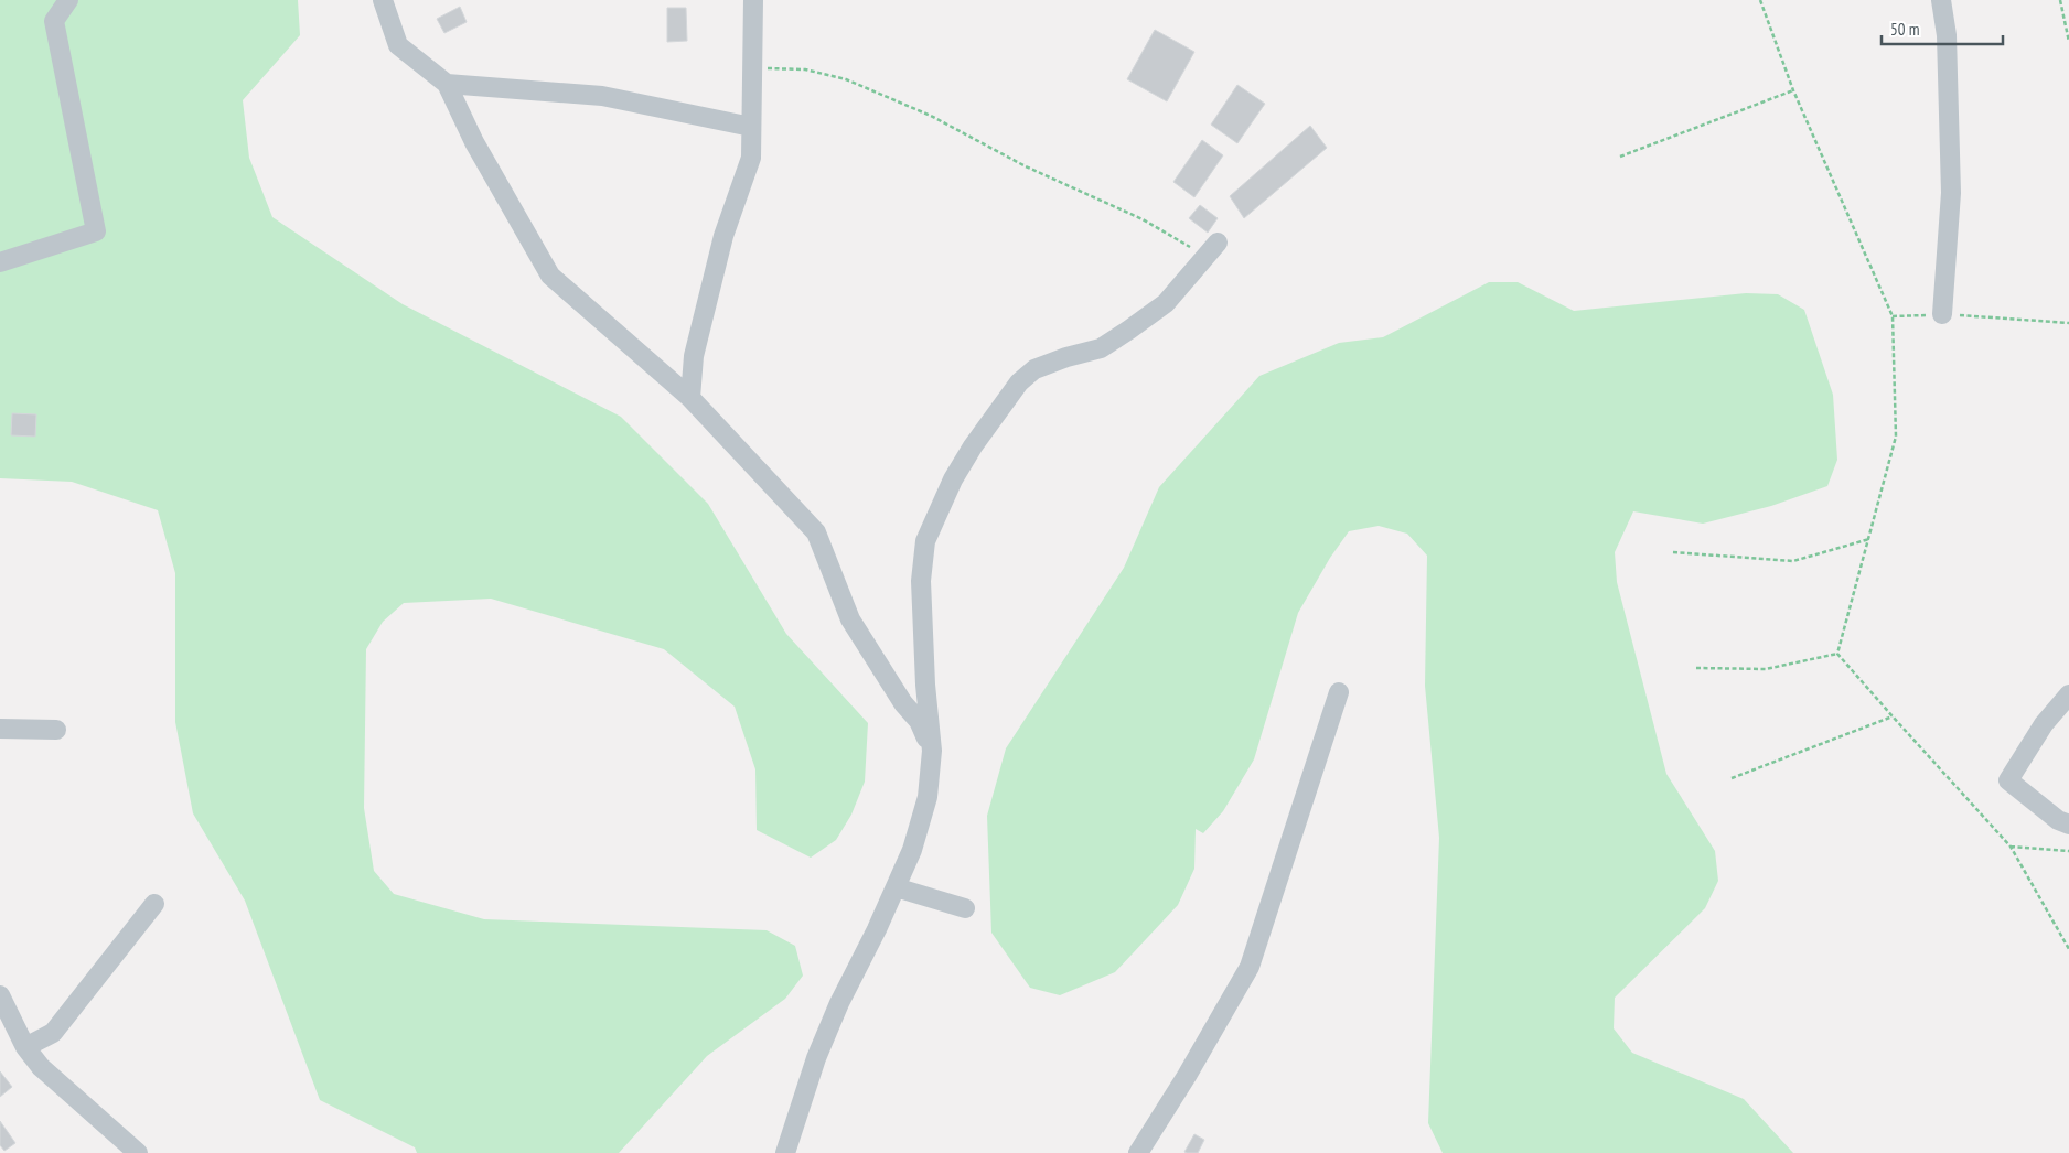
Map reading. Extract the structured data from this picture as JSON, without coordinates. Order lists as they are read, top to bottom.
{
  "scale_bar": "50 m"
}
